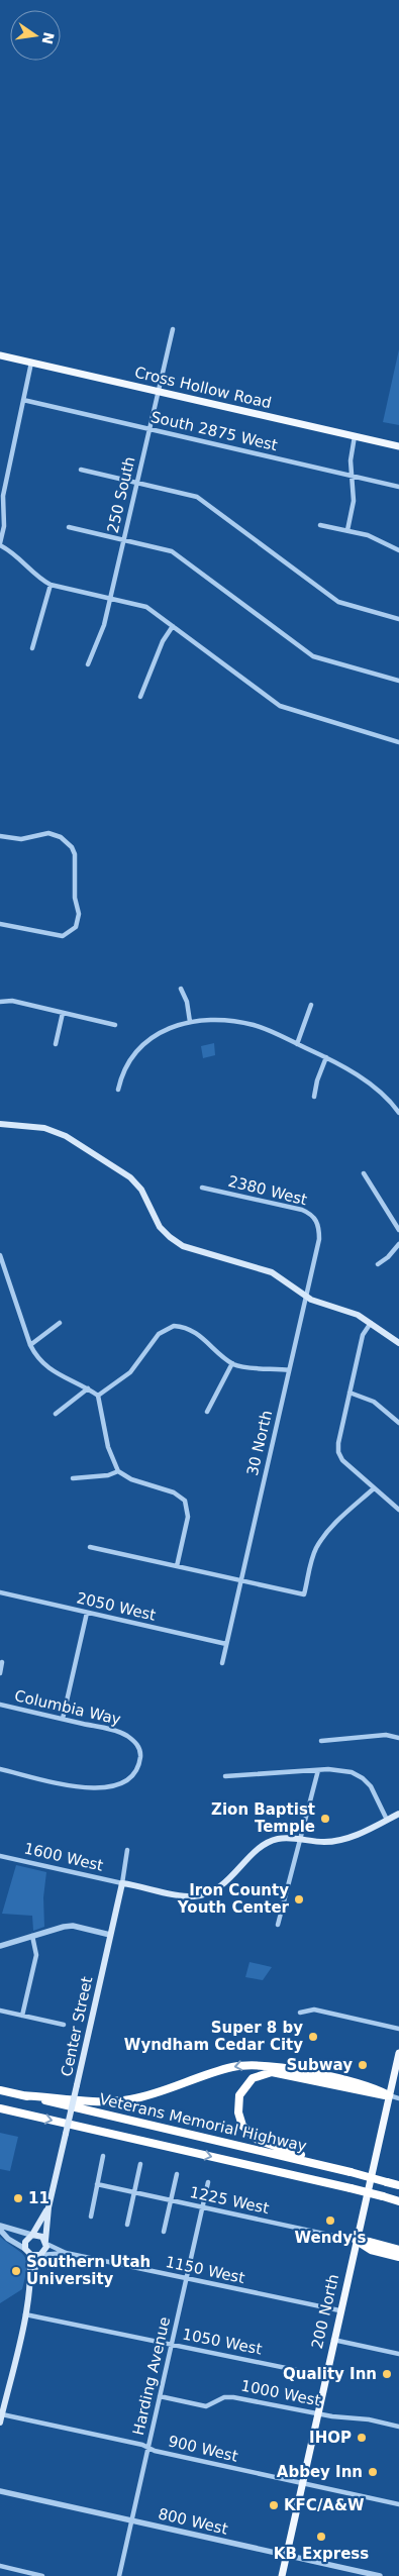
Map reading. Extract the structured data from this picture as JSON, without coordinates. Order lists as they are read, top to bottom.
{
  "streets": {
    "highway": ["Veterans Memorial Highway"],
    "main road": ["Cross Hollow Road", "Center Street", "200 North"],
    "street": [
      "South 2875 West",
      "250 South",
      "2380 West",
      "30 North",
      "2050 West",
      "Columbia Way",
      "1600 West",
      "1225 West",
      "1150 West",
      "1050 West",
      "Harding Avenue",
      "1000 West",
      "900 West",
      "800 West"
    ]
  },
  "crossings": [
    ["Cross Hollow Road", "250 South"],
    ["South 2875 West", "250 South"],
    ["2380 West", "30 North"],
    ["30 North", "2050 West"],
    ["1600 West", "Center Street"],
    ["Center Street", "1150 West"],
    ["1225 West", "200 North"],
    ["1225 West", "Harding Avenue"],
    ["1150 West", "200 North"],
    ["1150 West", "Harding Avenue"],
    ["200 North", "1050 West"],
    ["200 North", "1000 West"],
    ["200 North", "900 West"],
    ["200 North", "800 West"],
    ["1050 West", "Harding Avenue"],
    ["Harding Avenue", "1000 West"],
    ["Harding Avenue", "900 West"],
    ["Harding Avenue", "800 West"]
  ],
  "places": [
    "Zion Baptist Temple",
    "Iron County Youth Center",
    "Super 8 by Wyndham Cedar City",
    "Subway",
    "11",
    "Wendy's",
    "Southern Utah University",
    "Quality Inn",
    "IHOP",
    "Abbey Inn",
    "KFC/A&W",
    "KB Express"
  ],
  "north": "right"
}
